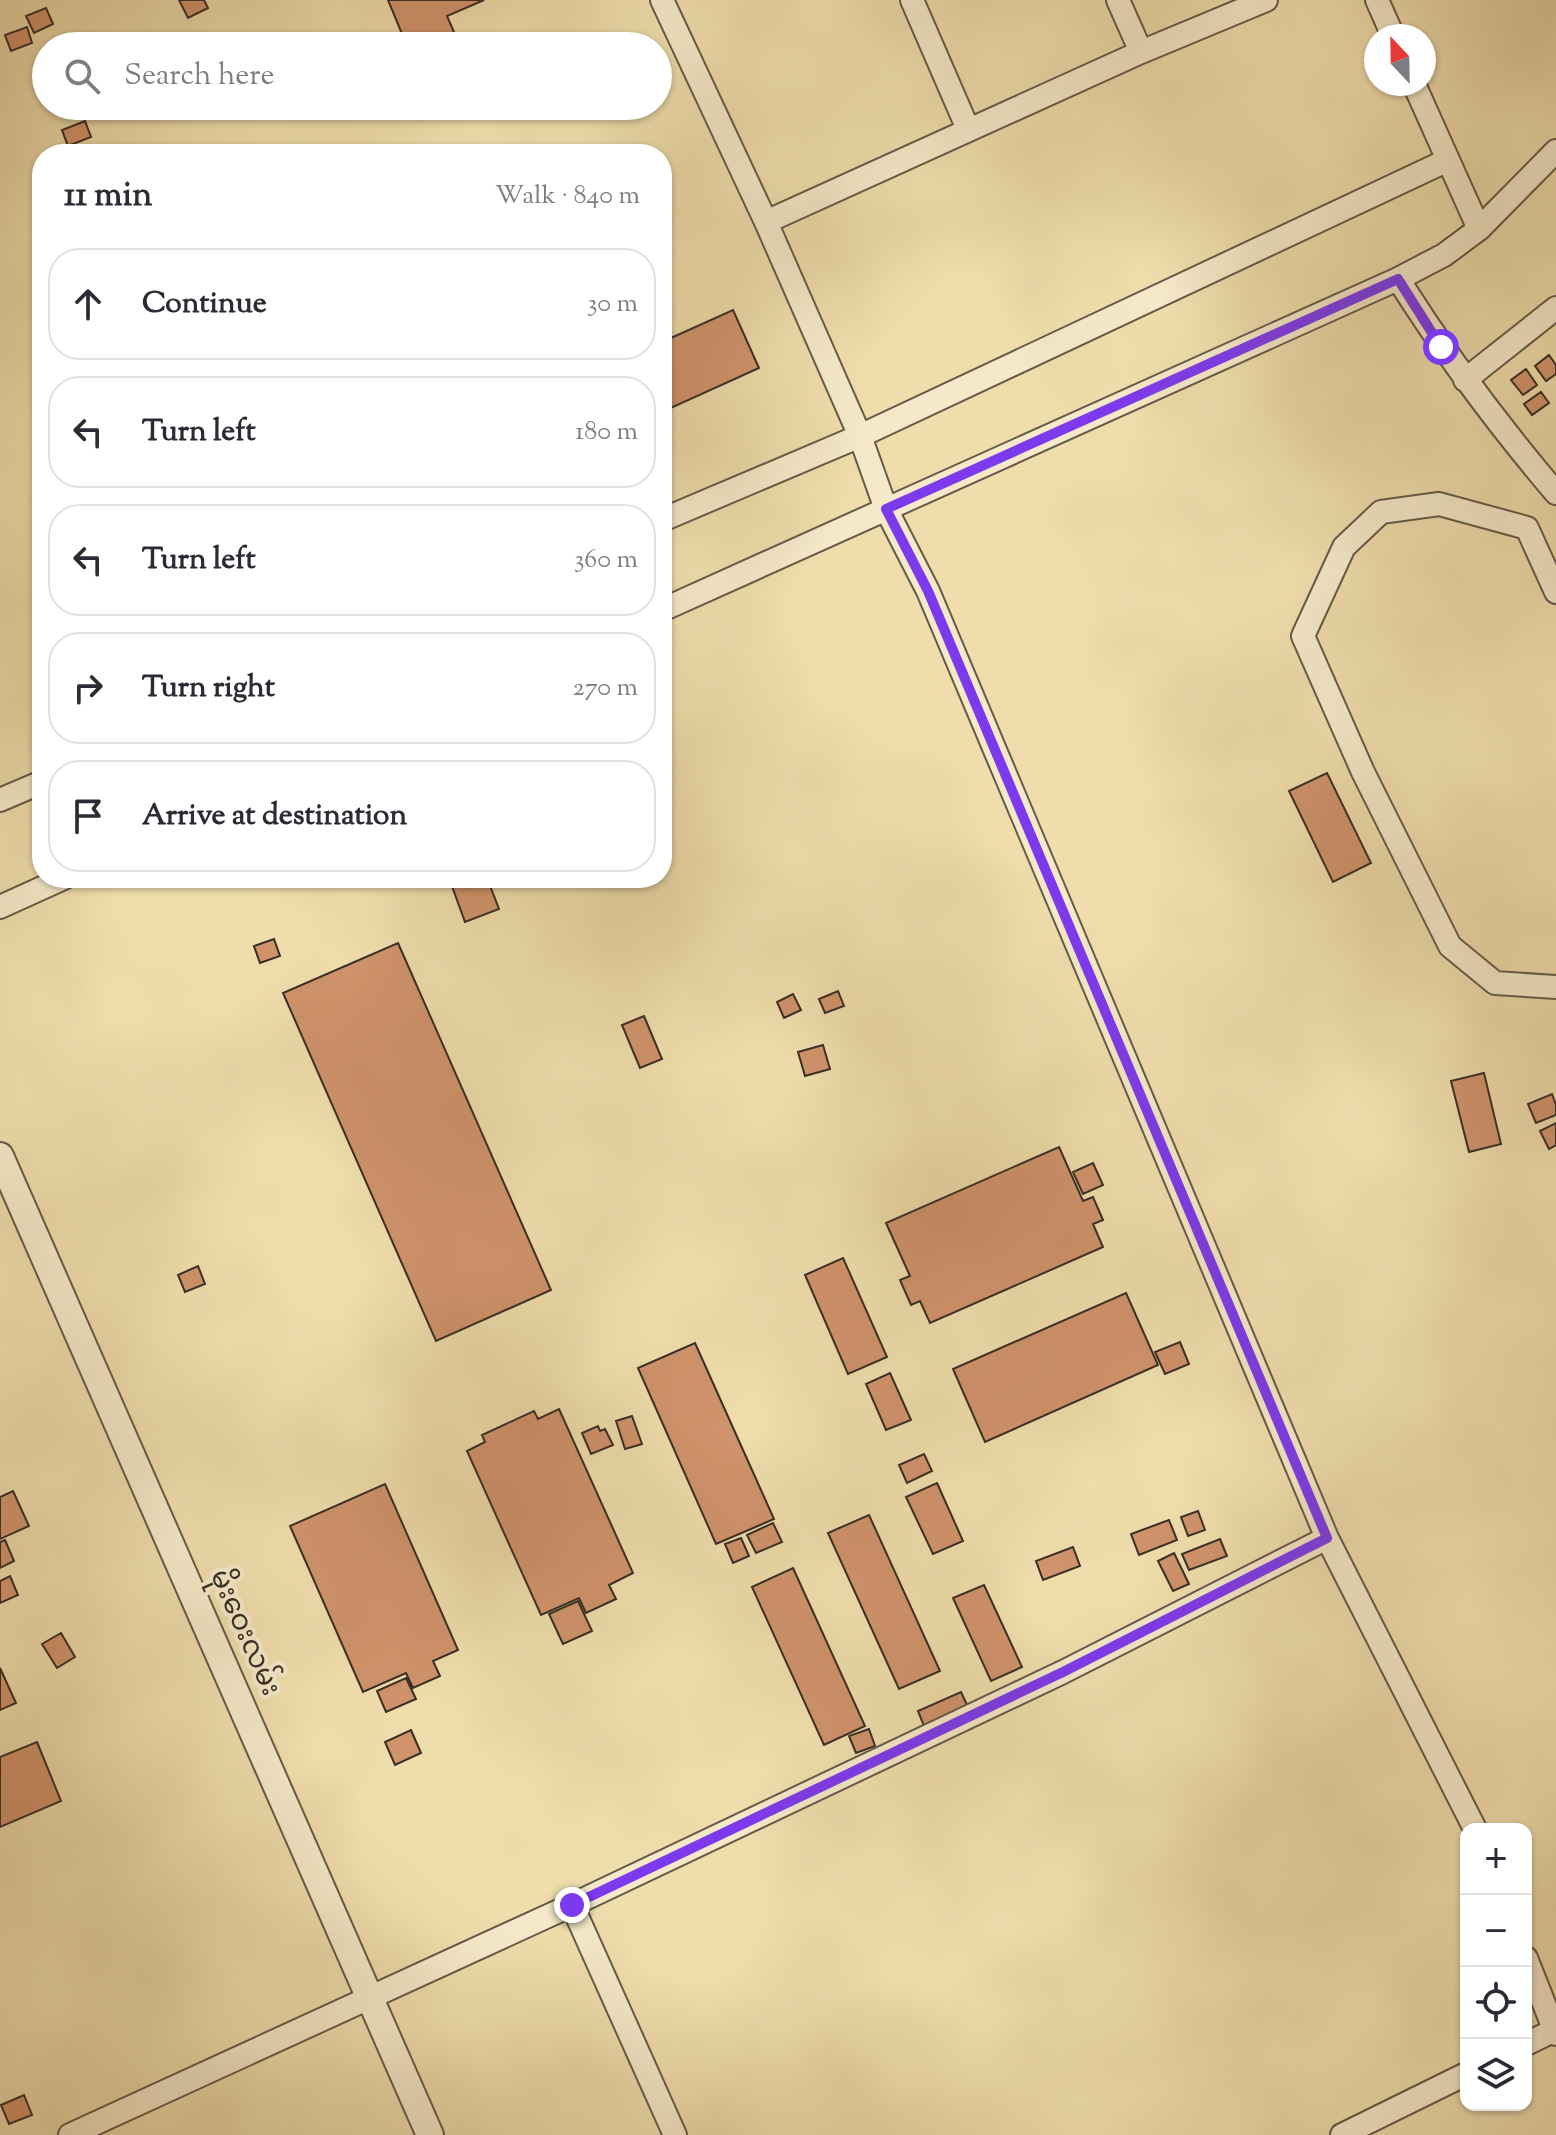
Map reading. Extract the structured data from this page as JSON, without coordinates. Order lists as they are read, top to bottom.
{
  "streets": {
    "street": ["မိုးဝေးလမ်း"]
  },
  "north": "top",
  "page": {
    "search": "Search here",
    "heading": ["11 min", "Walk · 840 m"],
    "list": [
      ["Continue", "30 m"],
      ["Turn left", "180 m"],
      ["Turn left", "360 m"],
      ["Turn right", "270 m"],
      "Arrive at destination"
    ],
    "map_buttons": ["+", "−"]
  }
}
